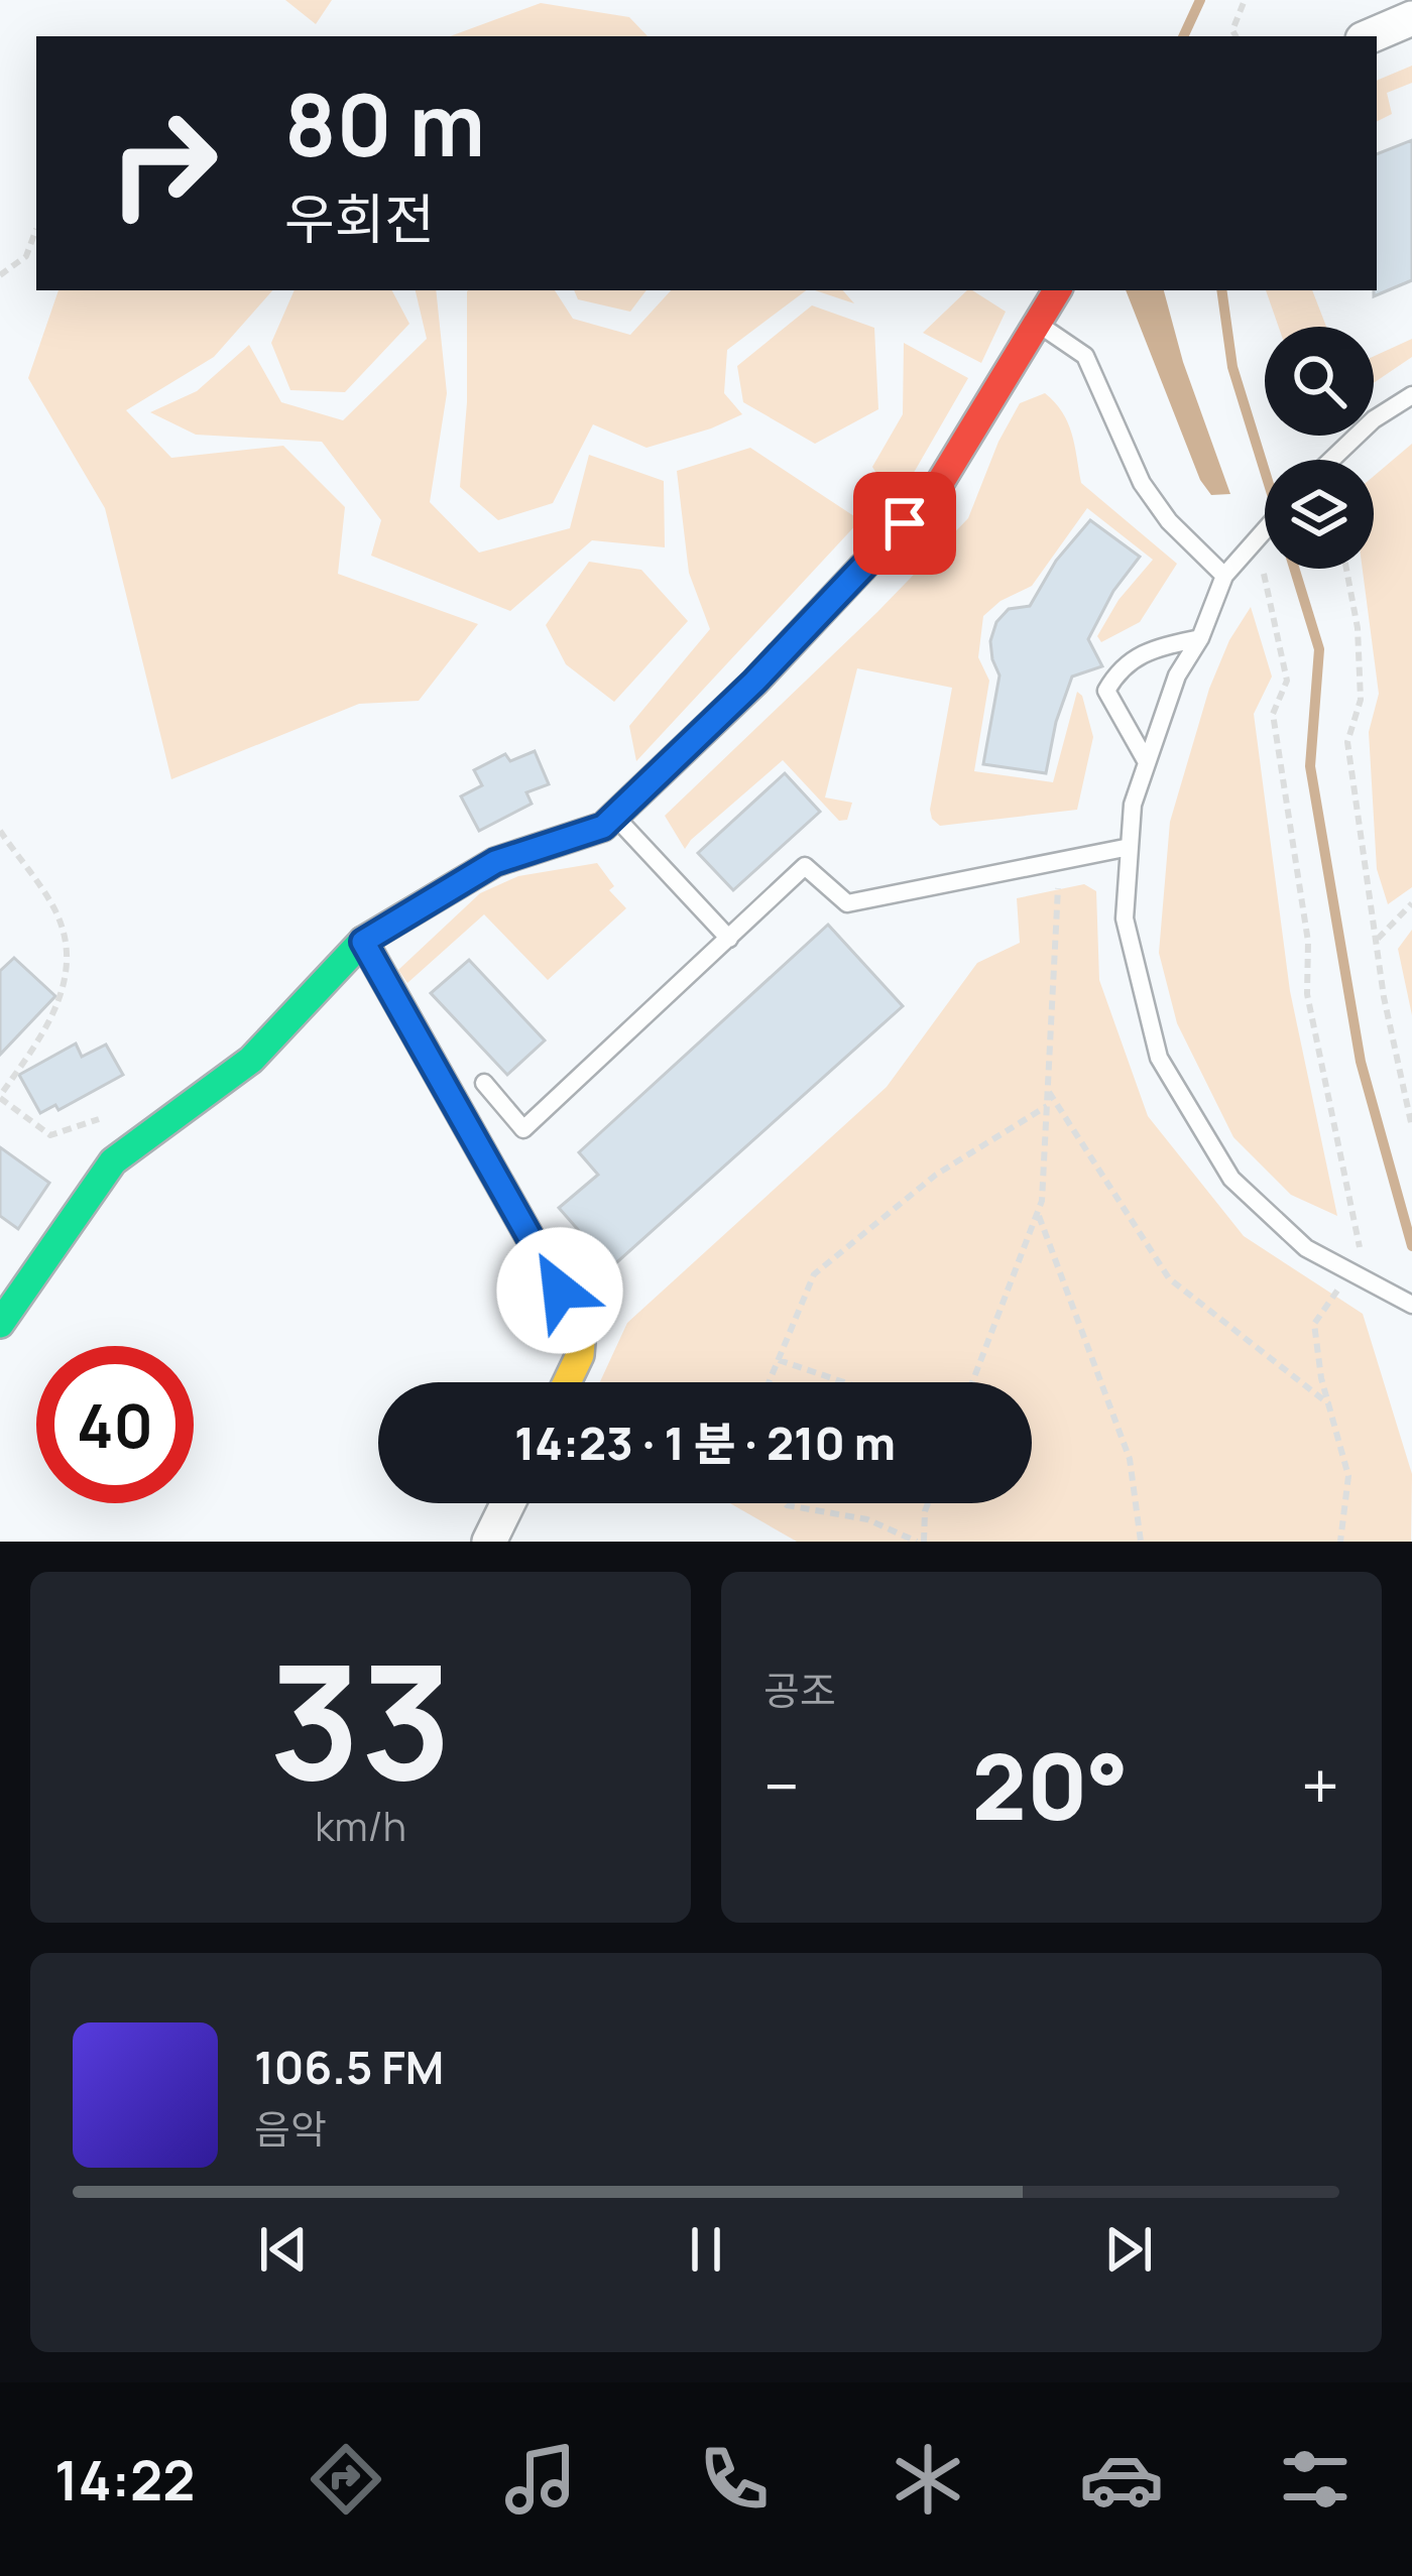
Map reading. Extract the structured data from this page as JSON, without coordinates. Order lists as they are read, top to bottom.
{
  "page": {
    "turn": ["80 m", "우회전"],
    "limit": "40",
    "trip": "14:23 · 1 분 · 210 m",
    "tile": [
      ["33", "km/h"],
      "공조"
    ],
    "heat": ["−", "20°", "+"],
    "song": ["106.5 FM", "음악"],
    "tabs": "14:22"
  }
}
